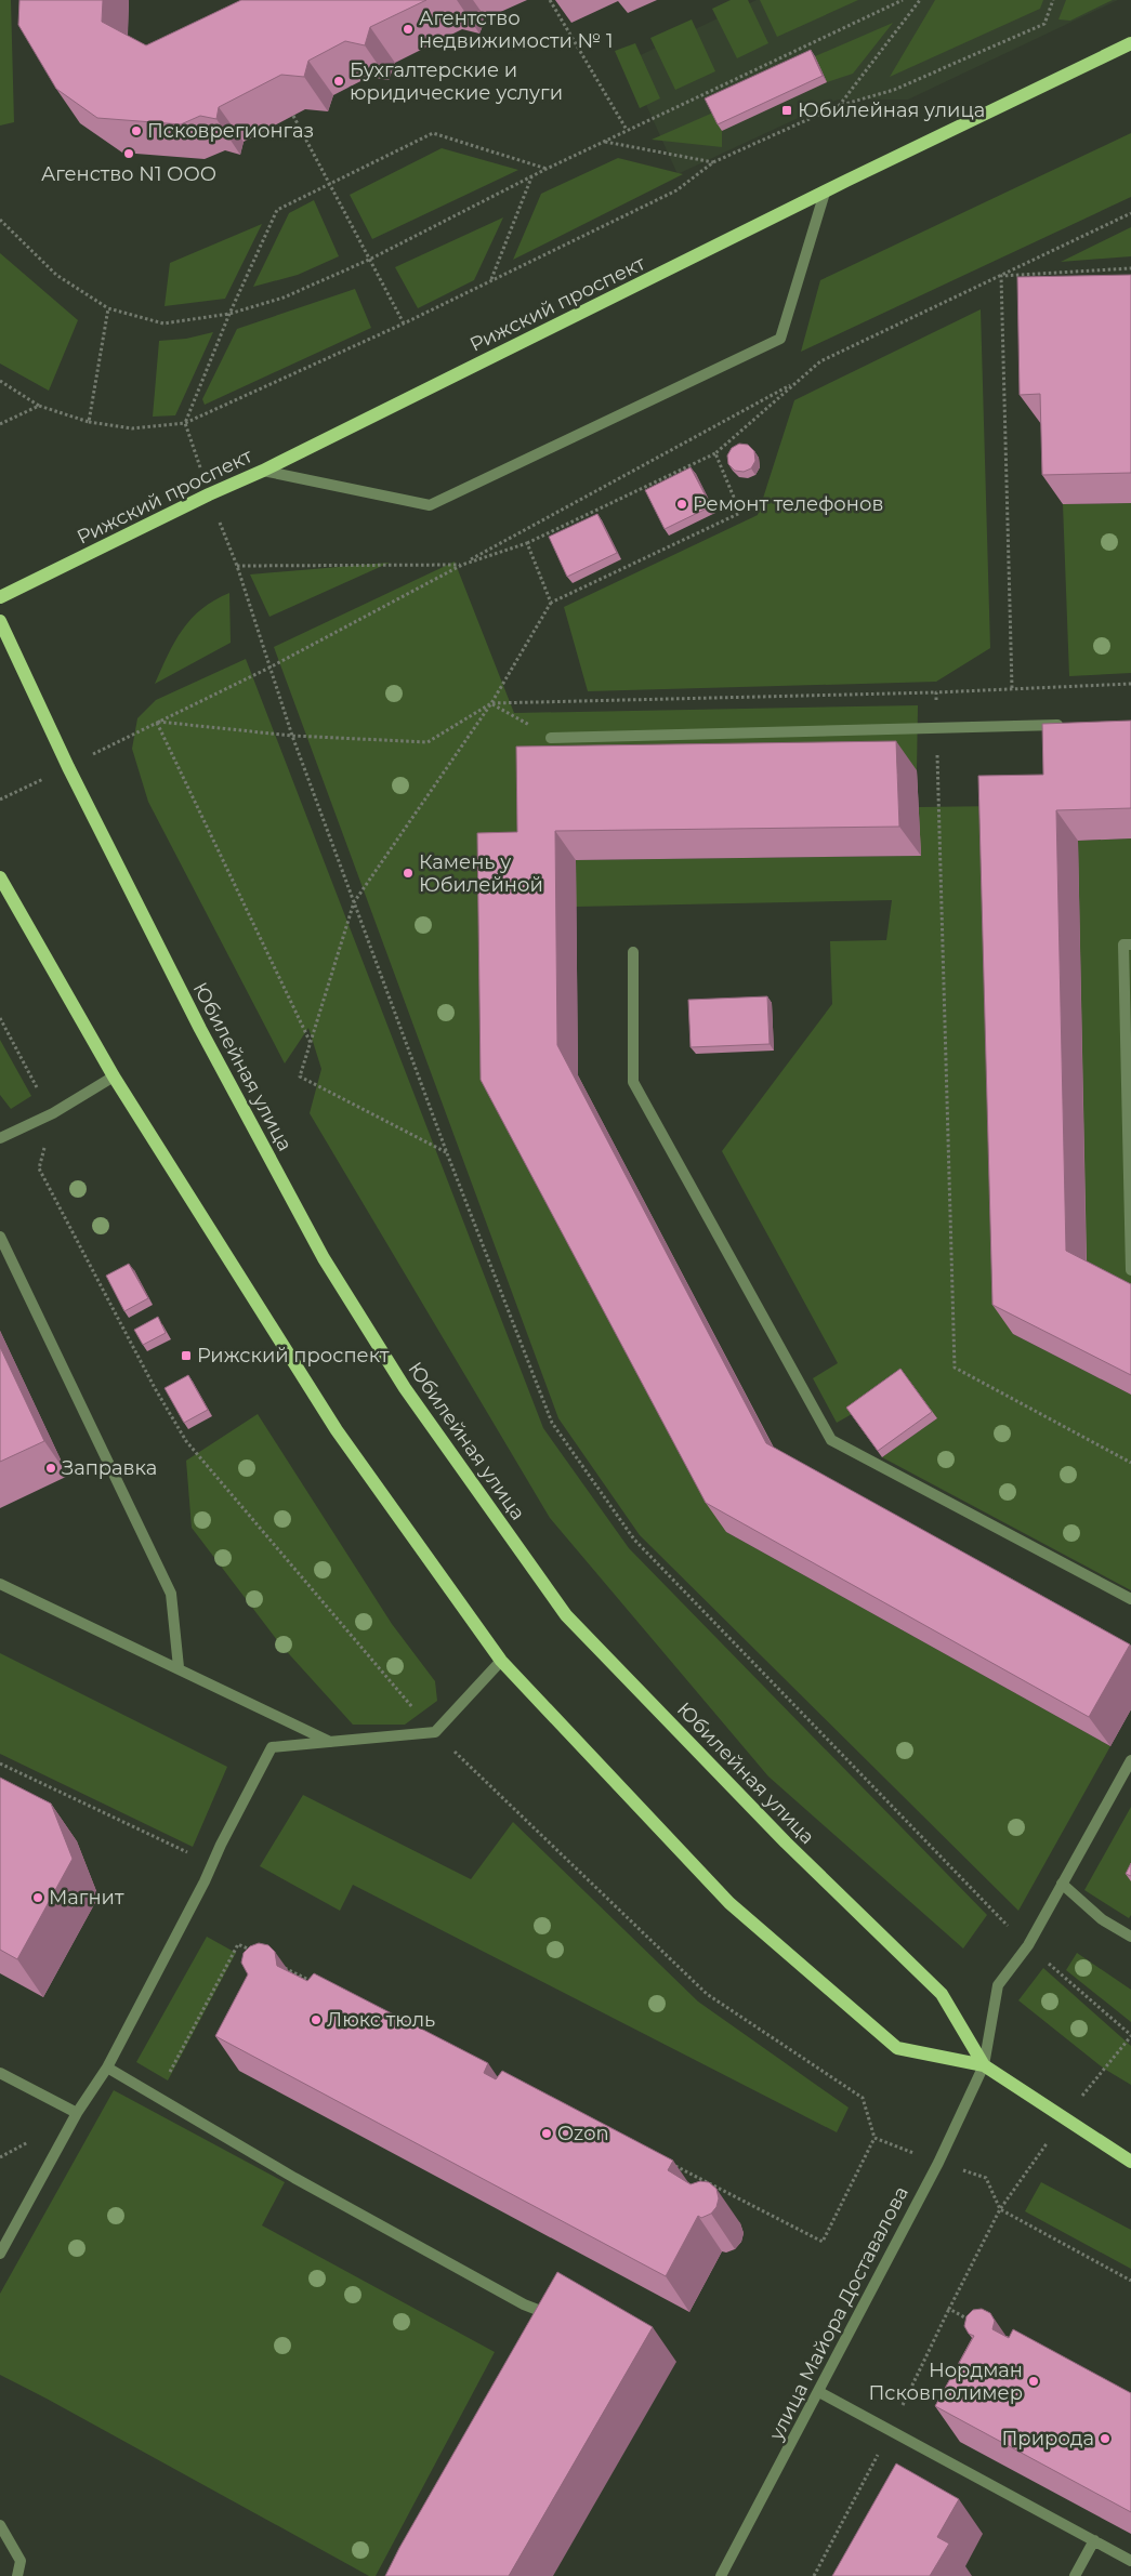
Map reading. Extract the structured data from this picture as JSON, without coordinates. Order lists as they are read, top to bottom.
{
  "streets": {
    "main road": ["Рижский проспект", "Юбилейная улица"],
    "street": ["улица Майора Доставалова"]
  },
  "crossings": [
    ["Юбилейная улица", "улица Майора Доставалова"]
  ],
  "places": {
    "other": [
      "Агентство недвижимости № 1",
      "Бухгалтерские и юридические услуги",
      "Псковрегионгаз",
      "Агенство N1 ООО",
      "Ремонт телефонов",
      "Камень у Юбилейной",
      "Заправка",
      "Магнит",
      "Люкс тюль",
      "Ozon",
      "Нордман Псковполимер",
      "Природа"
    ],
    "transit": ["Юбилейная улица", "Рижский проспект"]
  }
}
